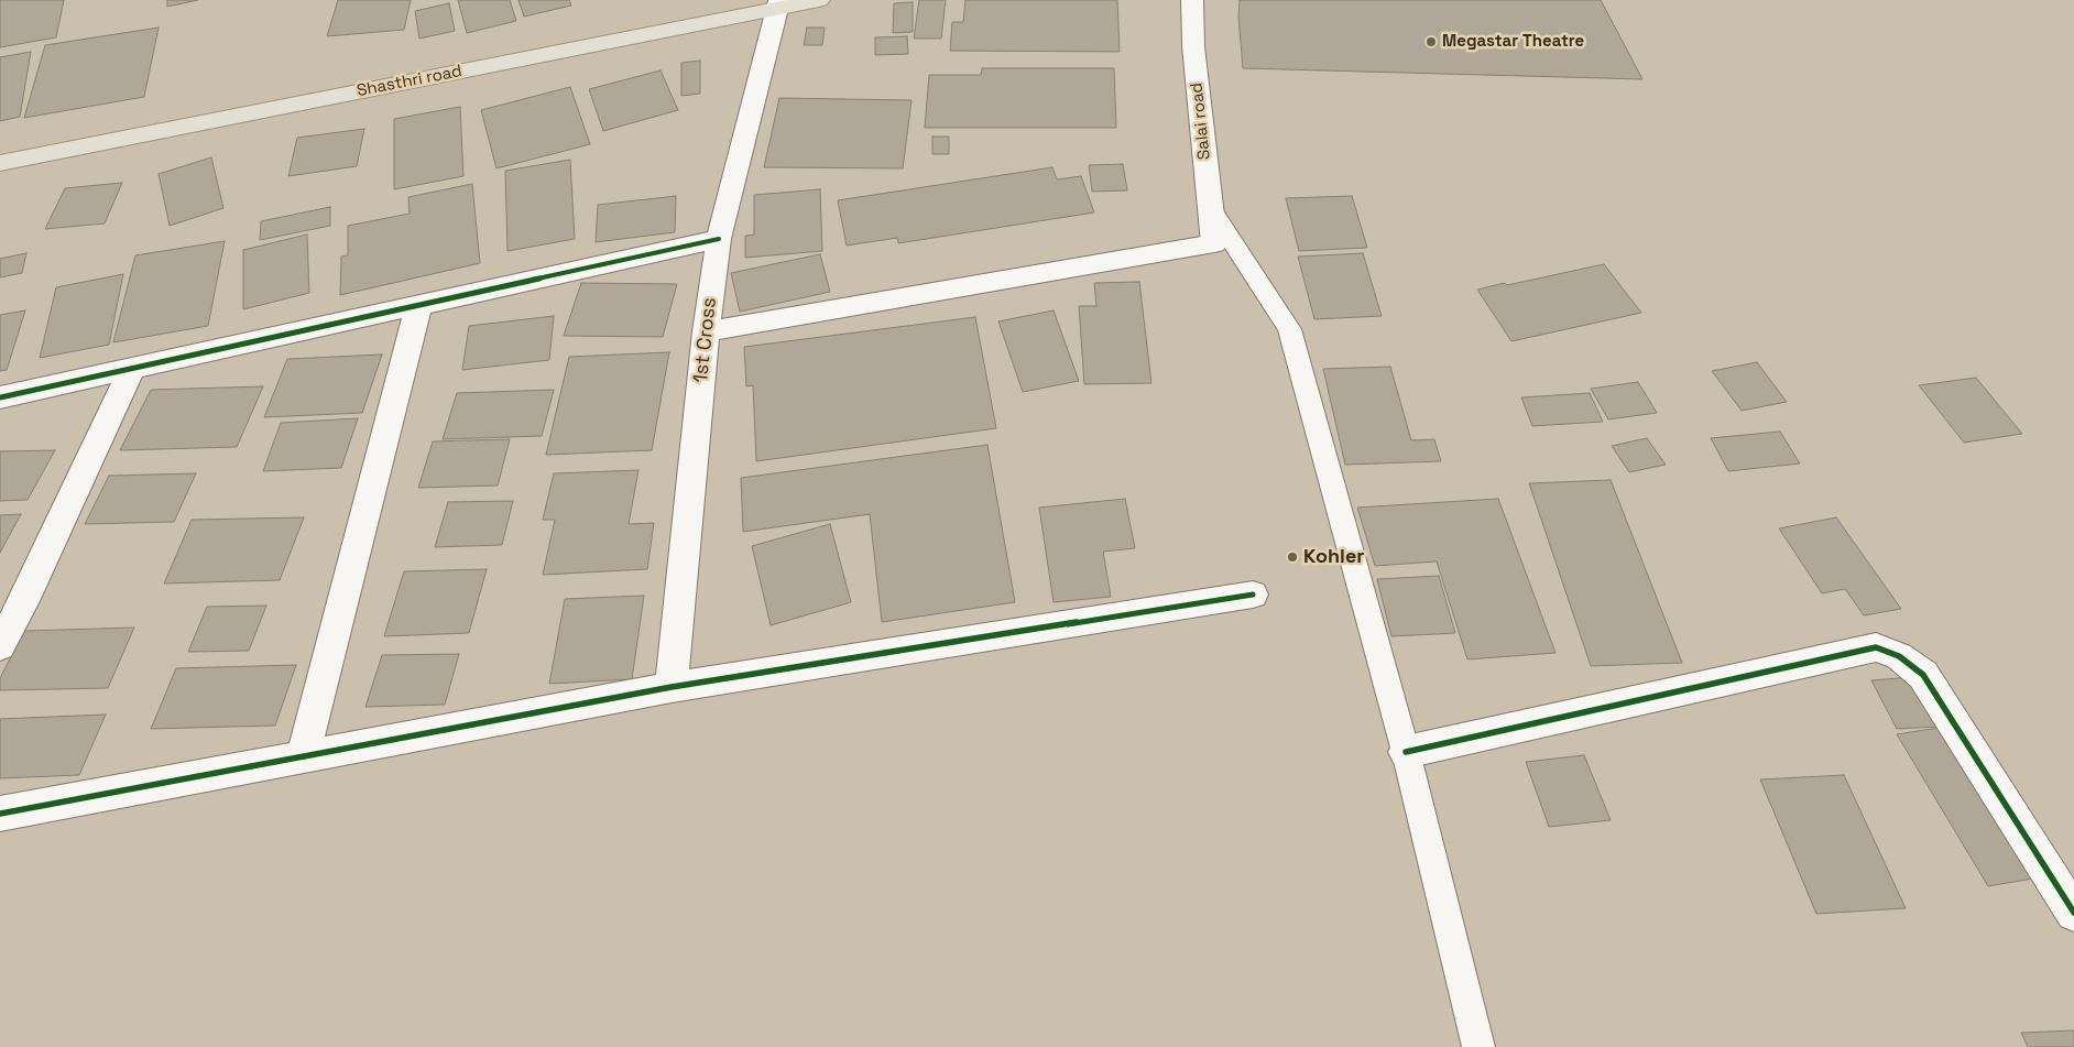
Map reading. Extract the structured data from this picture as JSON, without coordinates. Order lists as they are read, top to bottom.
{
  "streets": {
    "main road": ["Shasthri road"],
    "street": ["Salai road", "1st Cross"]
  },
  "crossings": [
    ["Shasthri road", "1st Cross"],
    ["Salai road", "1st Cross"]
  ],
  "places": ["Megastar Theatre", "Kohler"]
}
